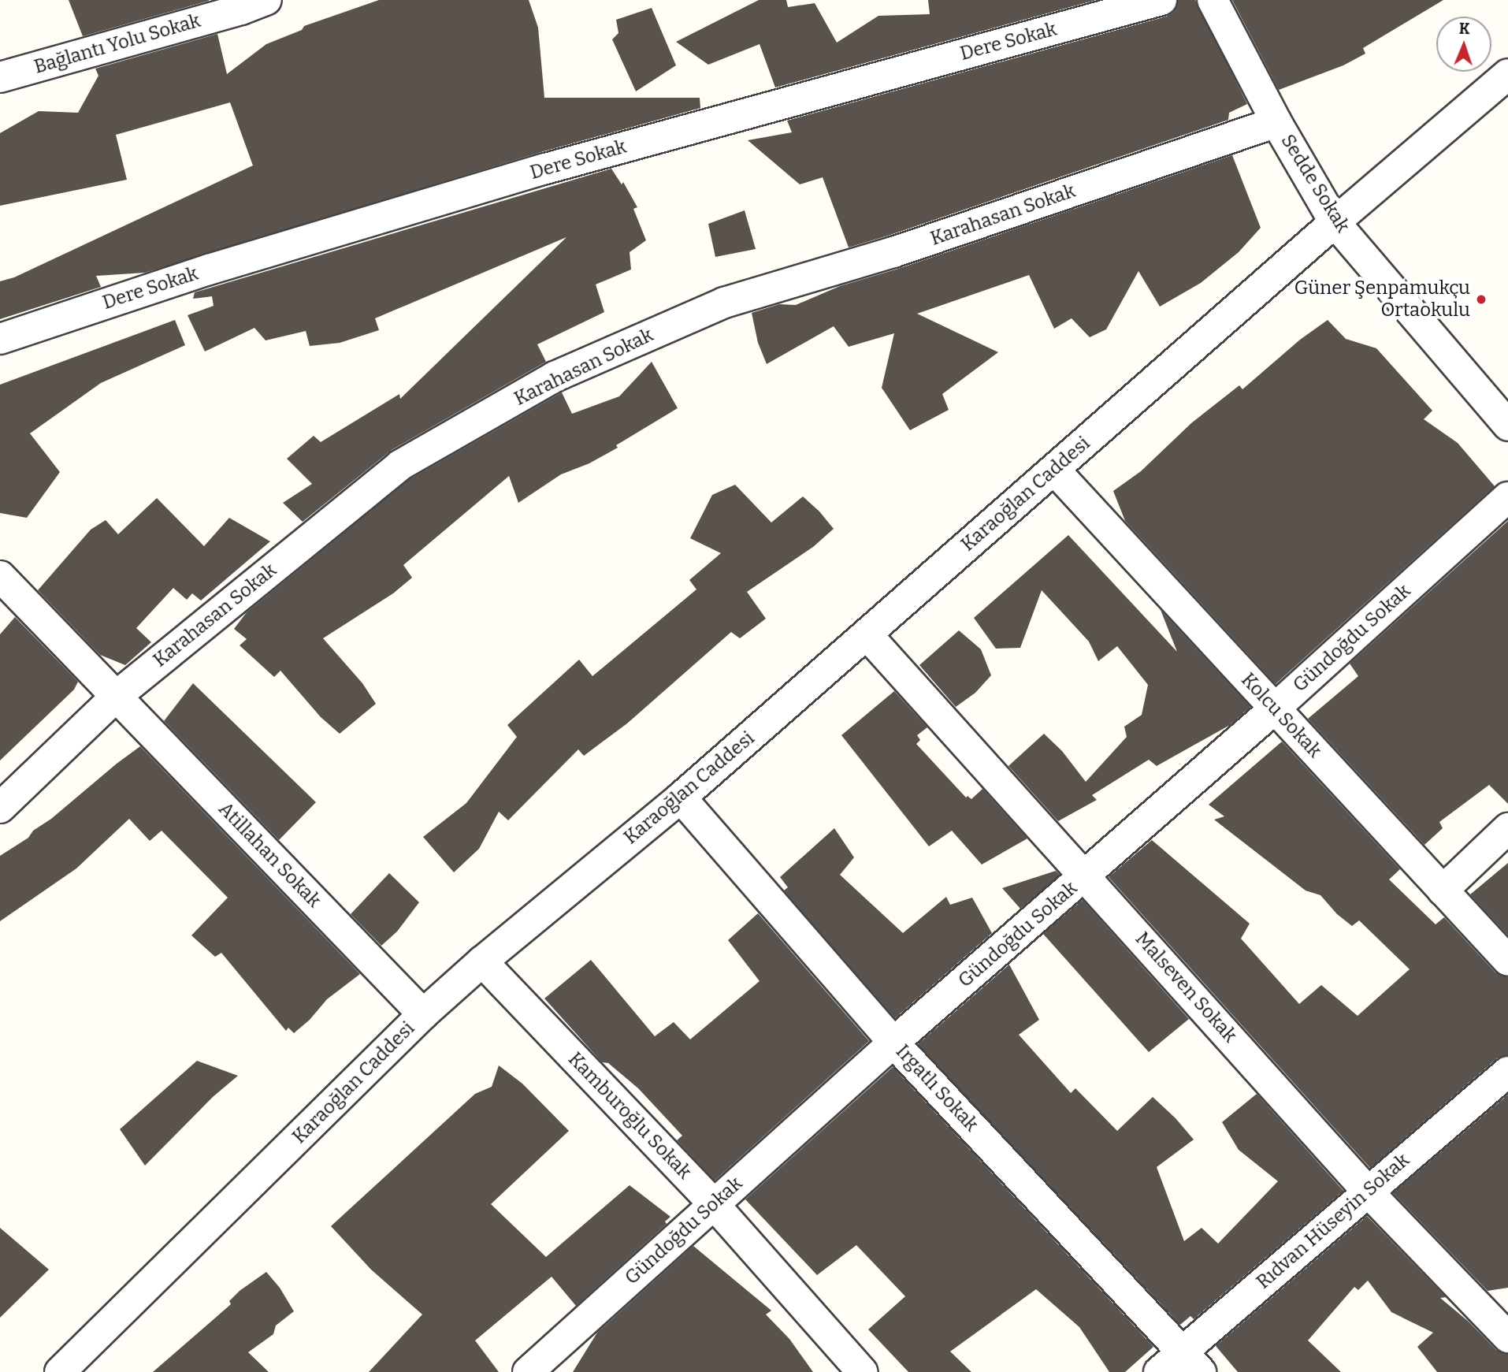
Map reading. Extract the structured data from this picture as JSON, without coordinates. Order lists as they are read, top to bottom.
{
  "streets": {
    "street": [
      "Dere Sokak",
      "Bağlantı Yolu Sokak",
      "Sedde Sokak",
      "Karahasan Sokak",
      "Karaoğlan Caddesi",
      "Gündoğdu Sokak",
      "Kolcu Sokak",
      "Atillahan Sokak",
      "Malseven Sokak",
      "Irgatlı Sokak",
      "Kamburoğlu Sokak",
      "Rıdvan Hüseyin Sokak"
    ]
  },
  "crossings": [
    ["Sedde Sokak", "Karahasan Sokak"],
    ["Sedde Sokak", "Karaoğlan Caddesi"],
    ["Karahasan Sokak", "Atillahan Sokak"],
    ["Karaoğlan Caddesi", "Kolcu Sokak"],
    ["Karaoğlan Caddesi", "Atillahan Sokak"],
    ["Karaoğlan Caddesi", "Malseven Sokak"],
    ["Karaoğlan Caddesi", "Irgatlı Sokak"],
    ["Karaoğlan Caddesi", "Kamburoğlu Sokak"],
    ["Gündoğdu Sokak", "Kolcu Sokak"],
    ["Gündoğdu Sokak", "Malseven Sokak"],
    ["Gündoğdu Sokak", "Irgatlı Sokak"],
    ["Gündoğdu Sokak", "Kamburoğlu Sokak"],
    ["Malseven Sokak", "Rıdvan Hüseyin Sokak"],
    ["Irgatlı Sokak", "Rıdvan Hüseyin Sokak"]
  ],
  "places": ["Güner Şenpamukçu Ortaokulu"],
  "north": "top"
}
